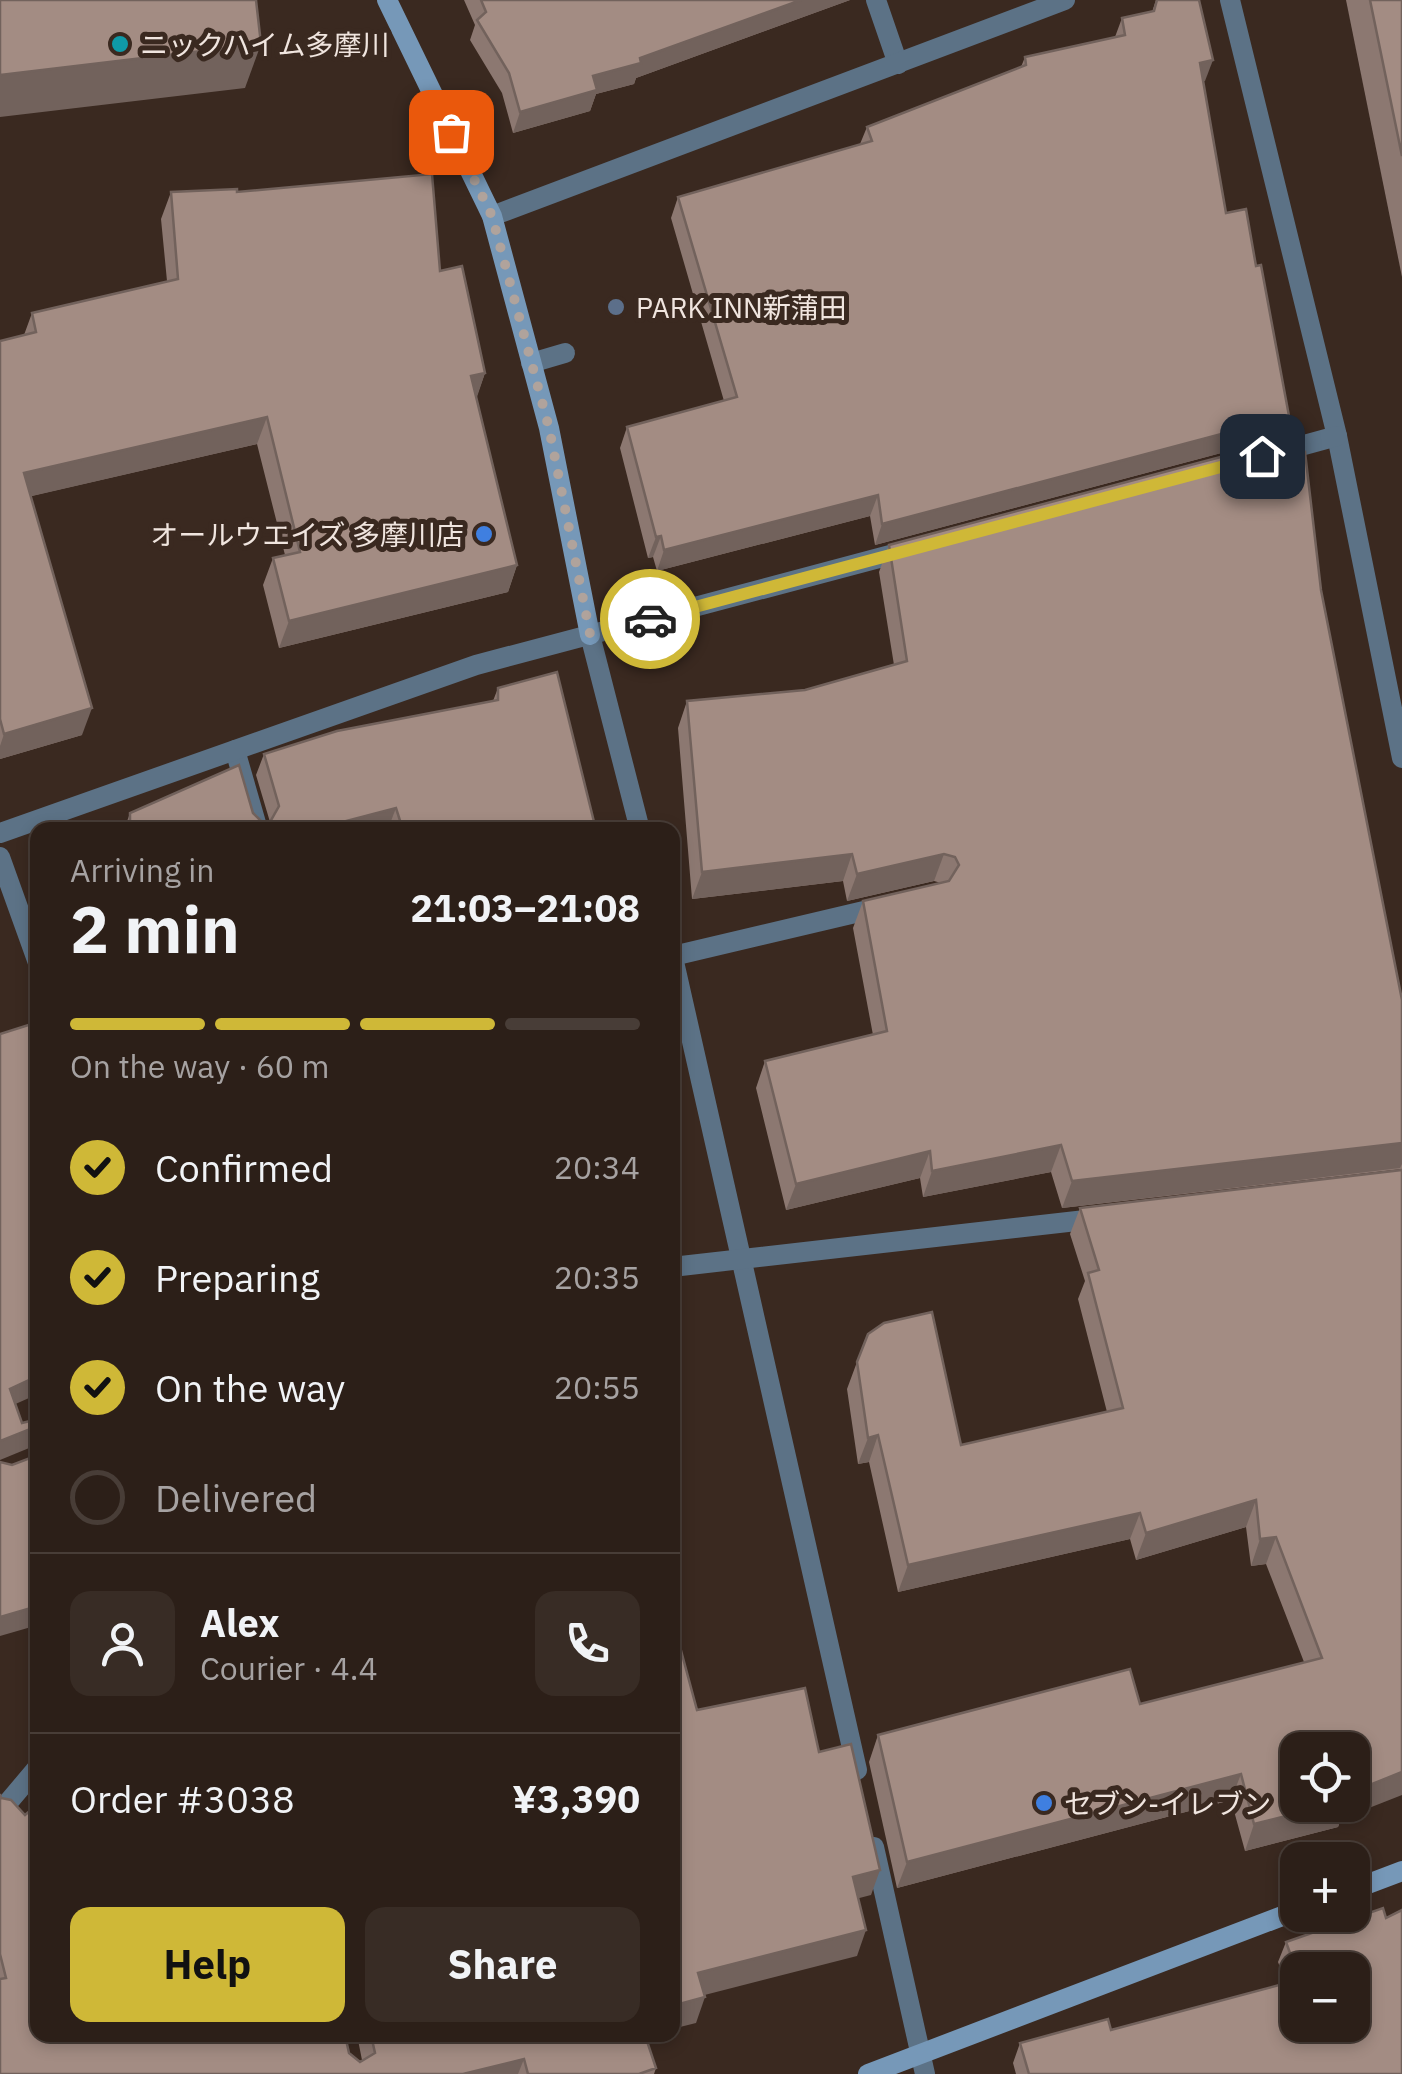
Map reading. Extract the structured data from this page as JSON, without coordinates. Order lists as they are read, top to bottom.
{
  "places": [
    "ニックハイム多摩川",
    "PARK INN新蒲田",
    "オールウエイズ 多摩川店",
    "セブン-イレブン"
  ],
  "page": {
    "heading": ["2 min", "Arriving in", "21:03–21:08"],
    "panel": [
      "Alex",
      "Courier · 4.4",
      "Order #3038",
      "¥3,390"
    ],
    "bar": "On the way · 60 m",
    "list": [
      ["Confirmed", "20:34"],
      ["Preparing", "20:35"],
      ["On the way", "20:55"],
      "Delivered"
    ],
    "map_buttons": ["+", "−"],
    "buttons": ["Help", "Share"]
  }
}
